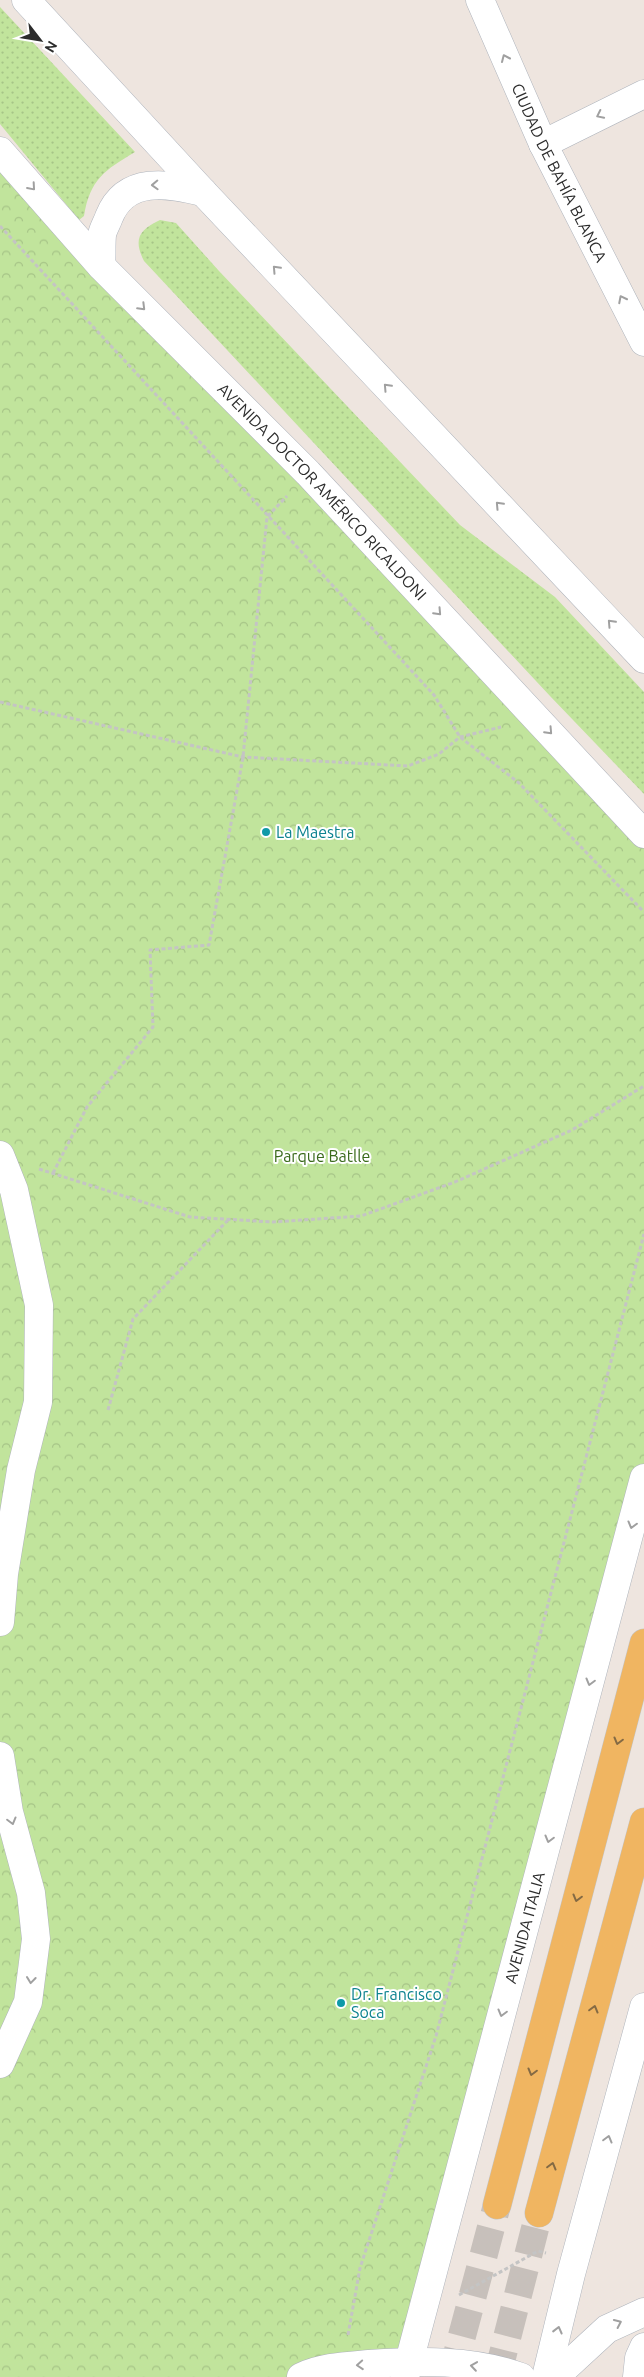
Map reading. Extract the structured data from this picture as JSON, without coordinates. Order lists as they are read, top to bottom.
{
  "streets": {
    "street": ["CIUDAD DE BAHÍA BLANCA", "AVENIDA DOCTOR AMÉRICO RICALDONI", "AVENIDA ITALIA"]
  },
  "one_way": ["CIUDAD DE BAHÍA BLANCA"],
  "parks": ["Parque Batlle"],
  "places": ["La Maestra", "Dr. Francisco Soca"],
  "north": "bottom right"
}
